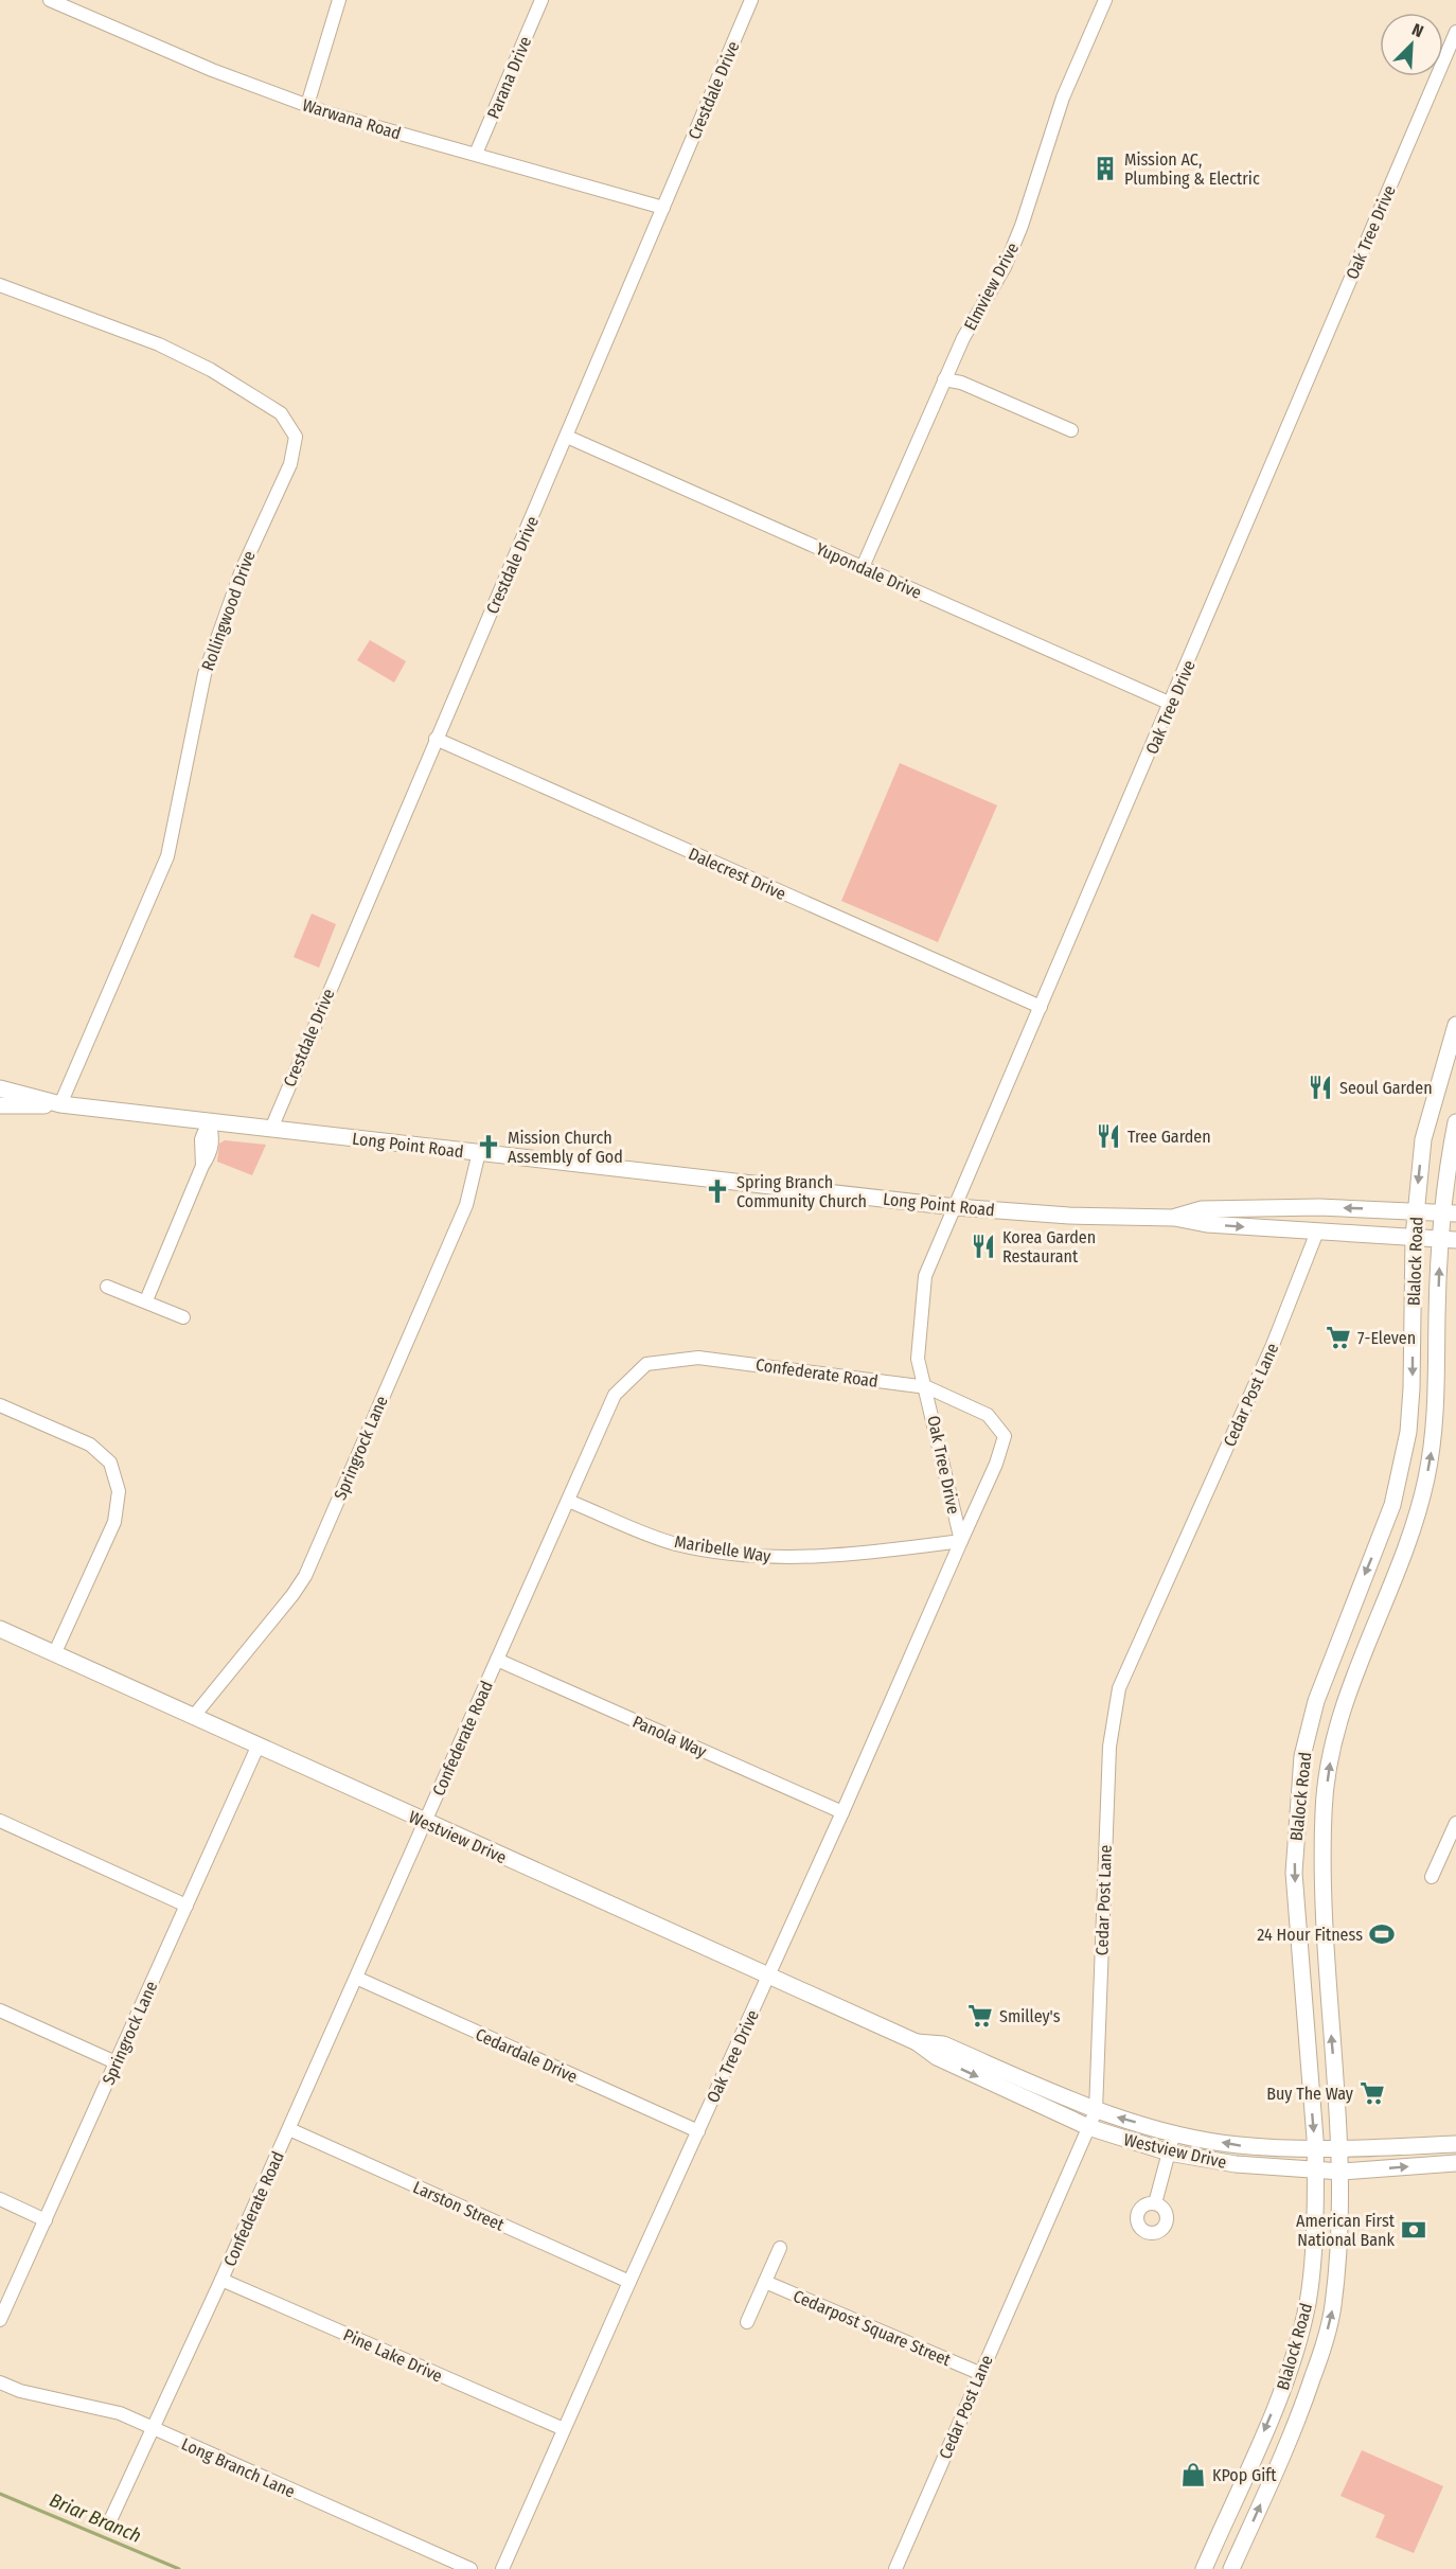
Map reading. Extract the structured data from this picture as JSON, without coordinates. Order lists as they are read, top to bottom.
{
  "streets": {
    "main road": ["Long Point Road", "Blalock Road", "Westview Drive"],
    "street": [
      "Parana Drive",
      "Crestdale Drive",
      "Warwana Road",
      "Oak Tree Drive",
      "Elmview Drive",
      "Yupondale Drive",
      "Rollingwood Drive",
      "Dalecrest Drive",
      "Confederate Road",
      "Cedar Post Lane",
      "Springrock Lane",
      "Maribelle Way",
      "Panola Way",
      "Cedardale Drive",
      "Larston Street",
      "Cedarpost Square Street",
      "Pine Lake Drive",
      "Long Branch Lane"
    ]
  },
  "crossings": [
    ["Parana Drive", "Warwana Road"],
    ["Crestdale Drive", "Warwana Road"],
    ["Crestdale Drive", "Yupondale Drive"],
    ["Crestdale Drive", "Dalecrest Drive"],
    ["Crestdale Drive", "Long Point Road"],
    ["Oak Tree Drive", "Yupondale Drive"],
    ["Oak Tree Drive", "Dalecrest Drive"],
    ["Oak Tree Drive", "Long Point Road"],
    ["Oak Tree Drive", "Confederate Road"],
    ["Oak Tree Drive", "Maribelle Way"],
    ["Oak Tree Drive", "Panola Way"],
    ["Oak Tree Drive", "Westview Drive"],
    ["Oak Tree Drive", "Cedardale Drive"],
    ["Oak Tree Drive", "Larston Street"],
    ["Oak Tree Drive", "Pine Lake Drive"],
    ["Elmview Drive", "Yupondale Drive"],
    ["Rollingwood Drive", "Long Point Road"],
    ["Long Point Road", "Blalock Road"],
    ["Long Point Road", "Cedar Post Lane"],
    ["Long Point Road", "Springrock Lane"],
    ["Blalock Road", "Westview Drive"],
    ["Confederate Road", "Maribelle Way"],
    ["Confederate Road", "Panola Way"],
    ["Confederate Road", "Westview Drive"],
    ["Confederate Road", "Cedardale Drive"],
    ["Confederate Road", "Larston Street"],
    ["Confederate Road", "Pine Lake Drive"],
    ["Confederate Road", "Long Branch Lane"],
    ["Cedar Post Lane", "Westview Drive"],
    ["Cedar Post Lane", "Cedarpost Square Street"],
    ["Springrock Lane", "Westview Drive"]
  ],
  "water": ["Briar Branch"],
  "places": {
    "building": ["Mission AC, Plumbing & Electric"],
    "restaurant": ["Seoul Garden", "Tree Garden", "Korea Garden Restaurant"],
    "church": ["Mission Church Assembly of God", "Spring Branch Community Church"],
    "supermarket": ["7-Eleven", "Smilley's", "Buy The Way"],
    "sports": ["24 Hour Fitness"],
    "bank": ["American First National Bank"],
    "shop": ["KPop Gift"]
  },
  "north": "top right"
}
